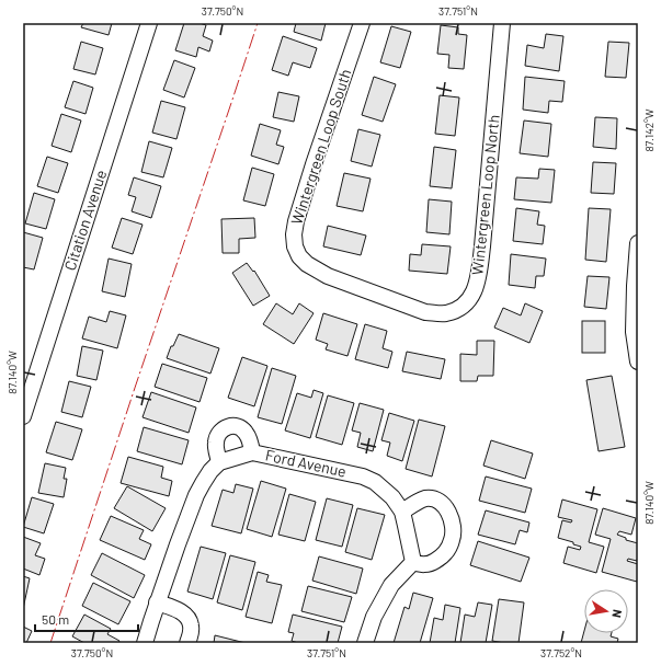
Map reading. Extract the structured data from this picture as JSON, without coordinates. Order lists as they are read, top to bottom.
{
  "streets": {
    "street": [
      "Wintergreen Loop South",
      "Wintergreen Loop North",
      "Citation Avenue",
      "Ford Avenue"
    ]
  },
  "crossings": [
    ["Wintergreen Loop South", "Wintergreen Loop North"]
  ],
  "scale_bar": "50 m",
  "north": "right",
  "coordinates": [
    "37.750°N",
    "37.751°N",
    "87.142°W",
    "87.140°W",
    "37.752°N"
  ]
}
